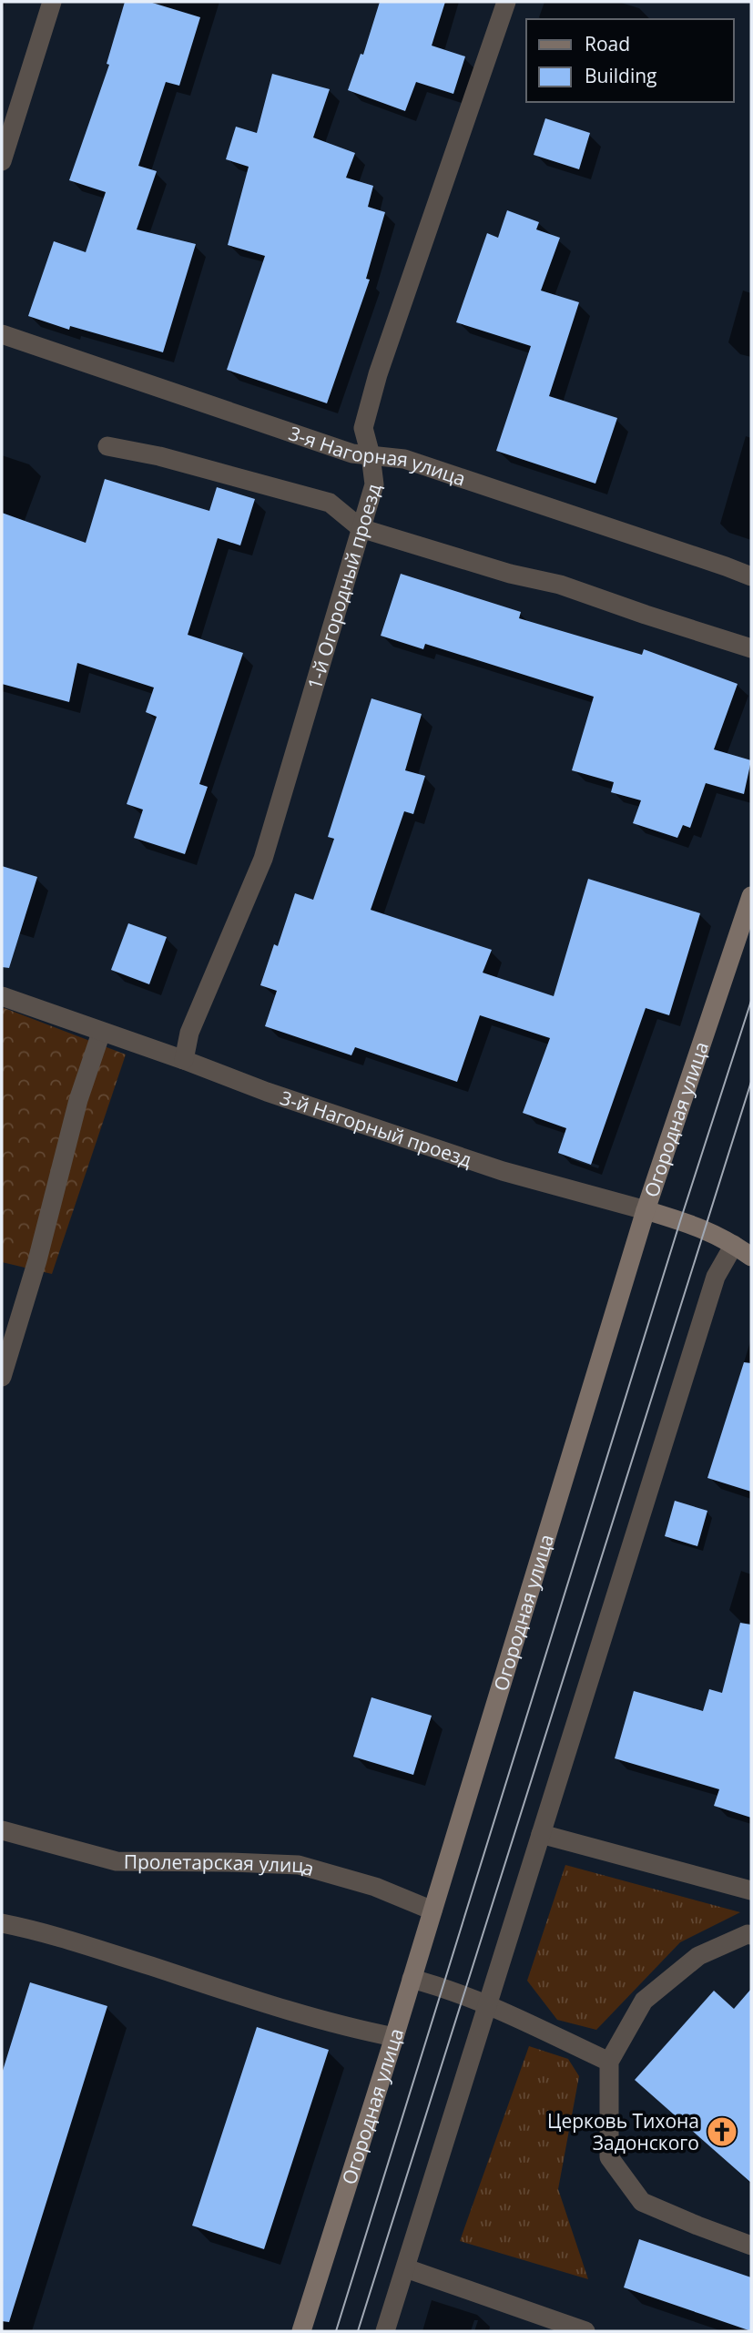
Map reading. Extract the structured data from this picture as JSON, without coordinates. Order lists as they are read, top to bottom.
{
  "streets": {
    "street": [
      "3-я Нагорная улица",
      "1-й Огородный проезд",
      "Огородная улица",
      "3-й Нагорный проезд",
      "Пролетарская улица"
    ]
  },
  "crossings": [
    ["3-я Нагорная улица", "1-й Огородный проезд"],
    ["1-й Огородный проезд", "3-й Нагорный проезд"],
    ["Огородная улица", "3-й Нагорный проезд"],
    ["Огородная улица", "Пролетарская улица"]
  ],
  "places": {
    "church": ["Церковь Тихона Задонского"]
  },
  "legend": ["Road", "Building"]
}
